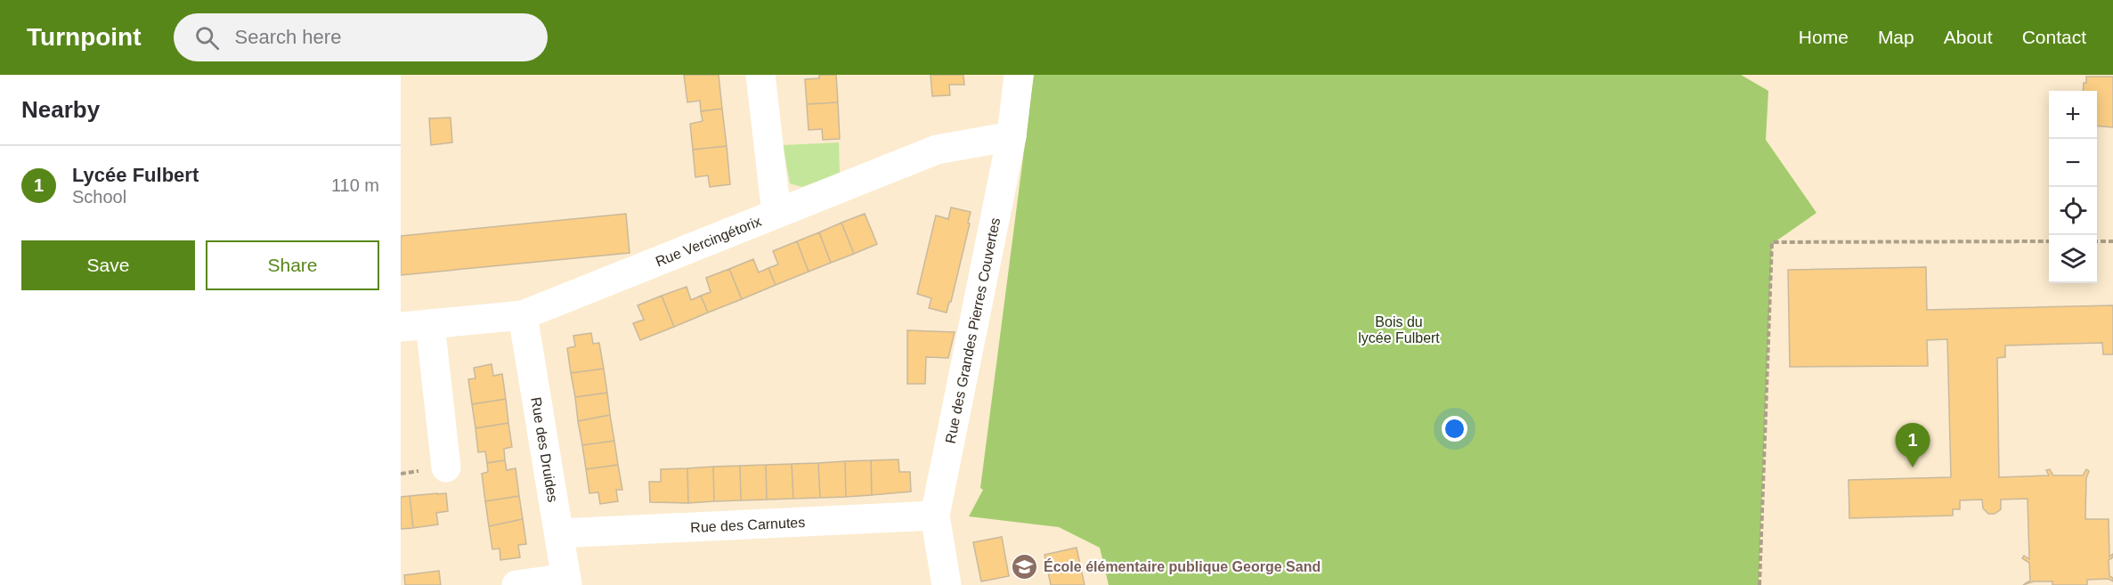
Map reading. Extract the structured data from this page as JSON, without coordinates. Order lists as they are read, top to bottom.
{
  "streets": {
    "street": [
      "Rue Vercingétorix",
      "Rue des Grandes Pierres Couvertes",
      "Rue des Druides",
      "Rue des Carnutes"
    ]
  },
  "crossings": [
    ["Rue Vercingétorix", "Rue des Grandes Pierres Couvertes"],
    ["Rue Vercingétorix", "Rue des Druides"],
    ["Rue des Grandes Pierres Couvertes", "Rue des Carnutes"],
    ["Rue des Druides", "Rue des Carnutes"]
  ],
  "parks": ["Bois du lycée Fulbert"],
  "places": {
    "school or university": ["École élémentaire publique George Sand"]
  },
  "page": {
    "header": "Turnpoint",
    "search": "Search here",
    "nav": [
      "Home",
      "Map",
      "About",
      "Contact"
    ],
    "heading": "Nearby",
    "map_buttons": ["+", "−"],
    "list": [
      {
        "mark": "1",
        "name": "Lycée Fulbert",
        "note": "School",
        "value": "110 m"
      }
    ],
    "buttons": ["Save", "Share"],
    "pins": "1"
  }
}
